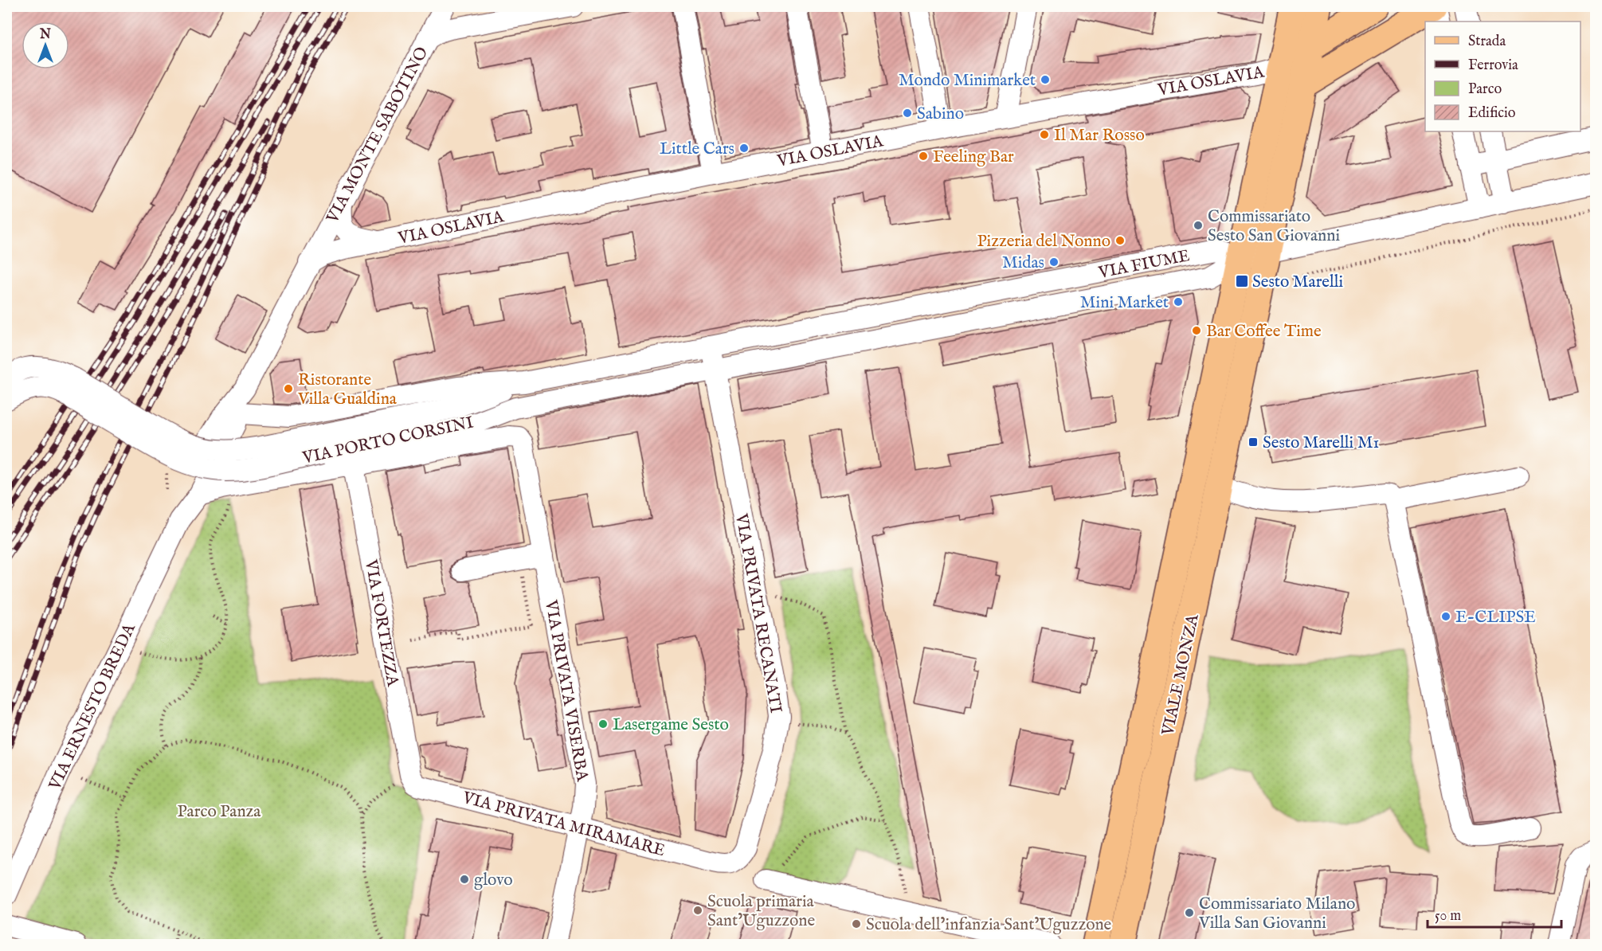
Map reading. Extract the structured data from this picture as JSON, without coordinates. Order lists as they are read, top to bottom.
{
  "streets": {
    "main road": ["VIALE MONZA"],
    "street": [
      "VIA OSLAVIA",
      "VIA MONTE SABOTINO",
      "VIA FIUME",
      "VIA PORTO CORSINI",
      "VIA PRIVATA RECANATI",
      "VIA FORTEZZA",
      "VIA PRIVATA VISERBA",
      "VIA ERNESTO BREDA",
      "VIA PRIVATA MIRAMARE"
    ]
  },
  "crossings": [
    ["VIA OSLAVIA", "VIA MONTE SABOTINO"],
    ["VIA OSLAVIA", "VIALE MONZA"],
    ["VIA FIUME", "VIA PORTO CORSINI"],
    ["VIA FIUME", "VIALE MONZA"],
    ["VIA PORTO CORSINI", "VIA PRIVATA RECANATI"],
    ["VIA PORTO CORSINI", "VIA FORTEZZA"],
    ["VIA PORTO CORSINI", "VIA PRIVATA VISERBA"],
    ["VIA PORTO CORSINI", "VIA ERNESTO BREDA"],
    ["VIA PRIVATA RECANATI", "VIA PRIVATA MIRAMARE"],
    ["VIA FORTEZZA", "VIA PRIVATA MIRAMARE"],
    ["VIA PRIVATA VISERBA", "VIA PRIVATA MIRAMARE"]
  ],
  "parks": ["Parco Panza"],
  "places": {
    "other": [
      "Mondo Minimarket",
      "Sabino",
      "Il Mar Rosso",
      "Little Cars",
      "Feeling Bar",
      "Commissariato Sesto San Giovanni",
      "Pizzeria del Nonno",
      "Midas",
      "Mini Market",
      "Bar Coffee Time",
      "Ristorante Villa Gualdina",
      "E-CLIPSE",
      "Lasergame Sesto",
      "glovo",
      "Scuola primaria Sant’Uguzzone",
      "Commissariato Milano Villa San Giovanni",
      "Scuola dell’infanzia Sant’Uguzzone"
    ],
    "transit": ["Sesto Marelli", "Sesto Marelli M1"]
  },
  "legend": [
    "Strada",
    "Ferrovia",
    "Parco",
    "Edificio"
  ],
  "scale_bar": "50 m",
  "north": "top"
}
